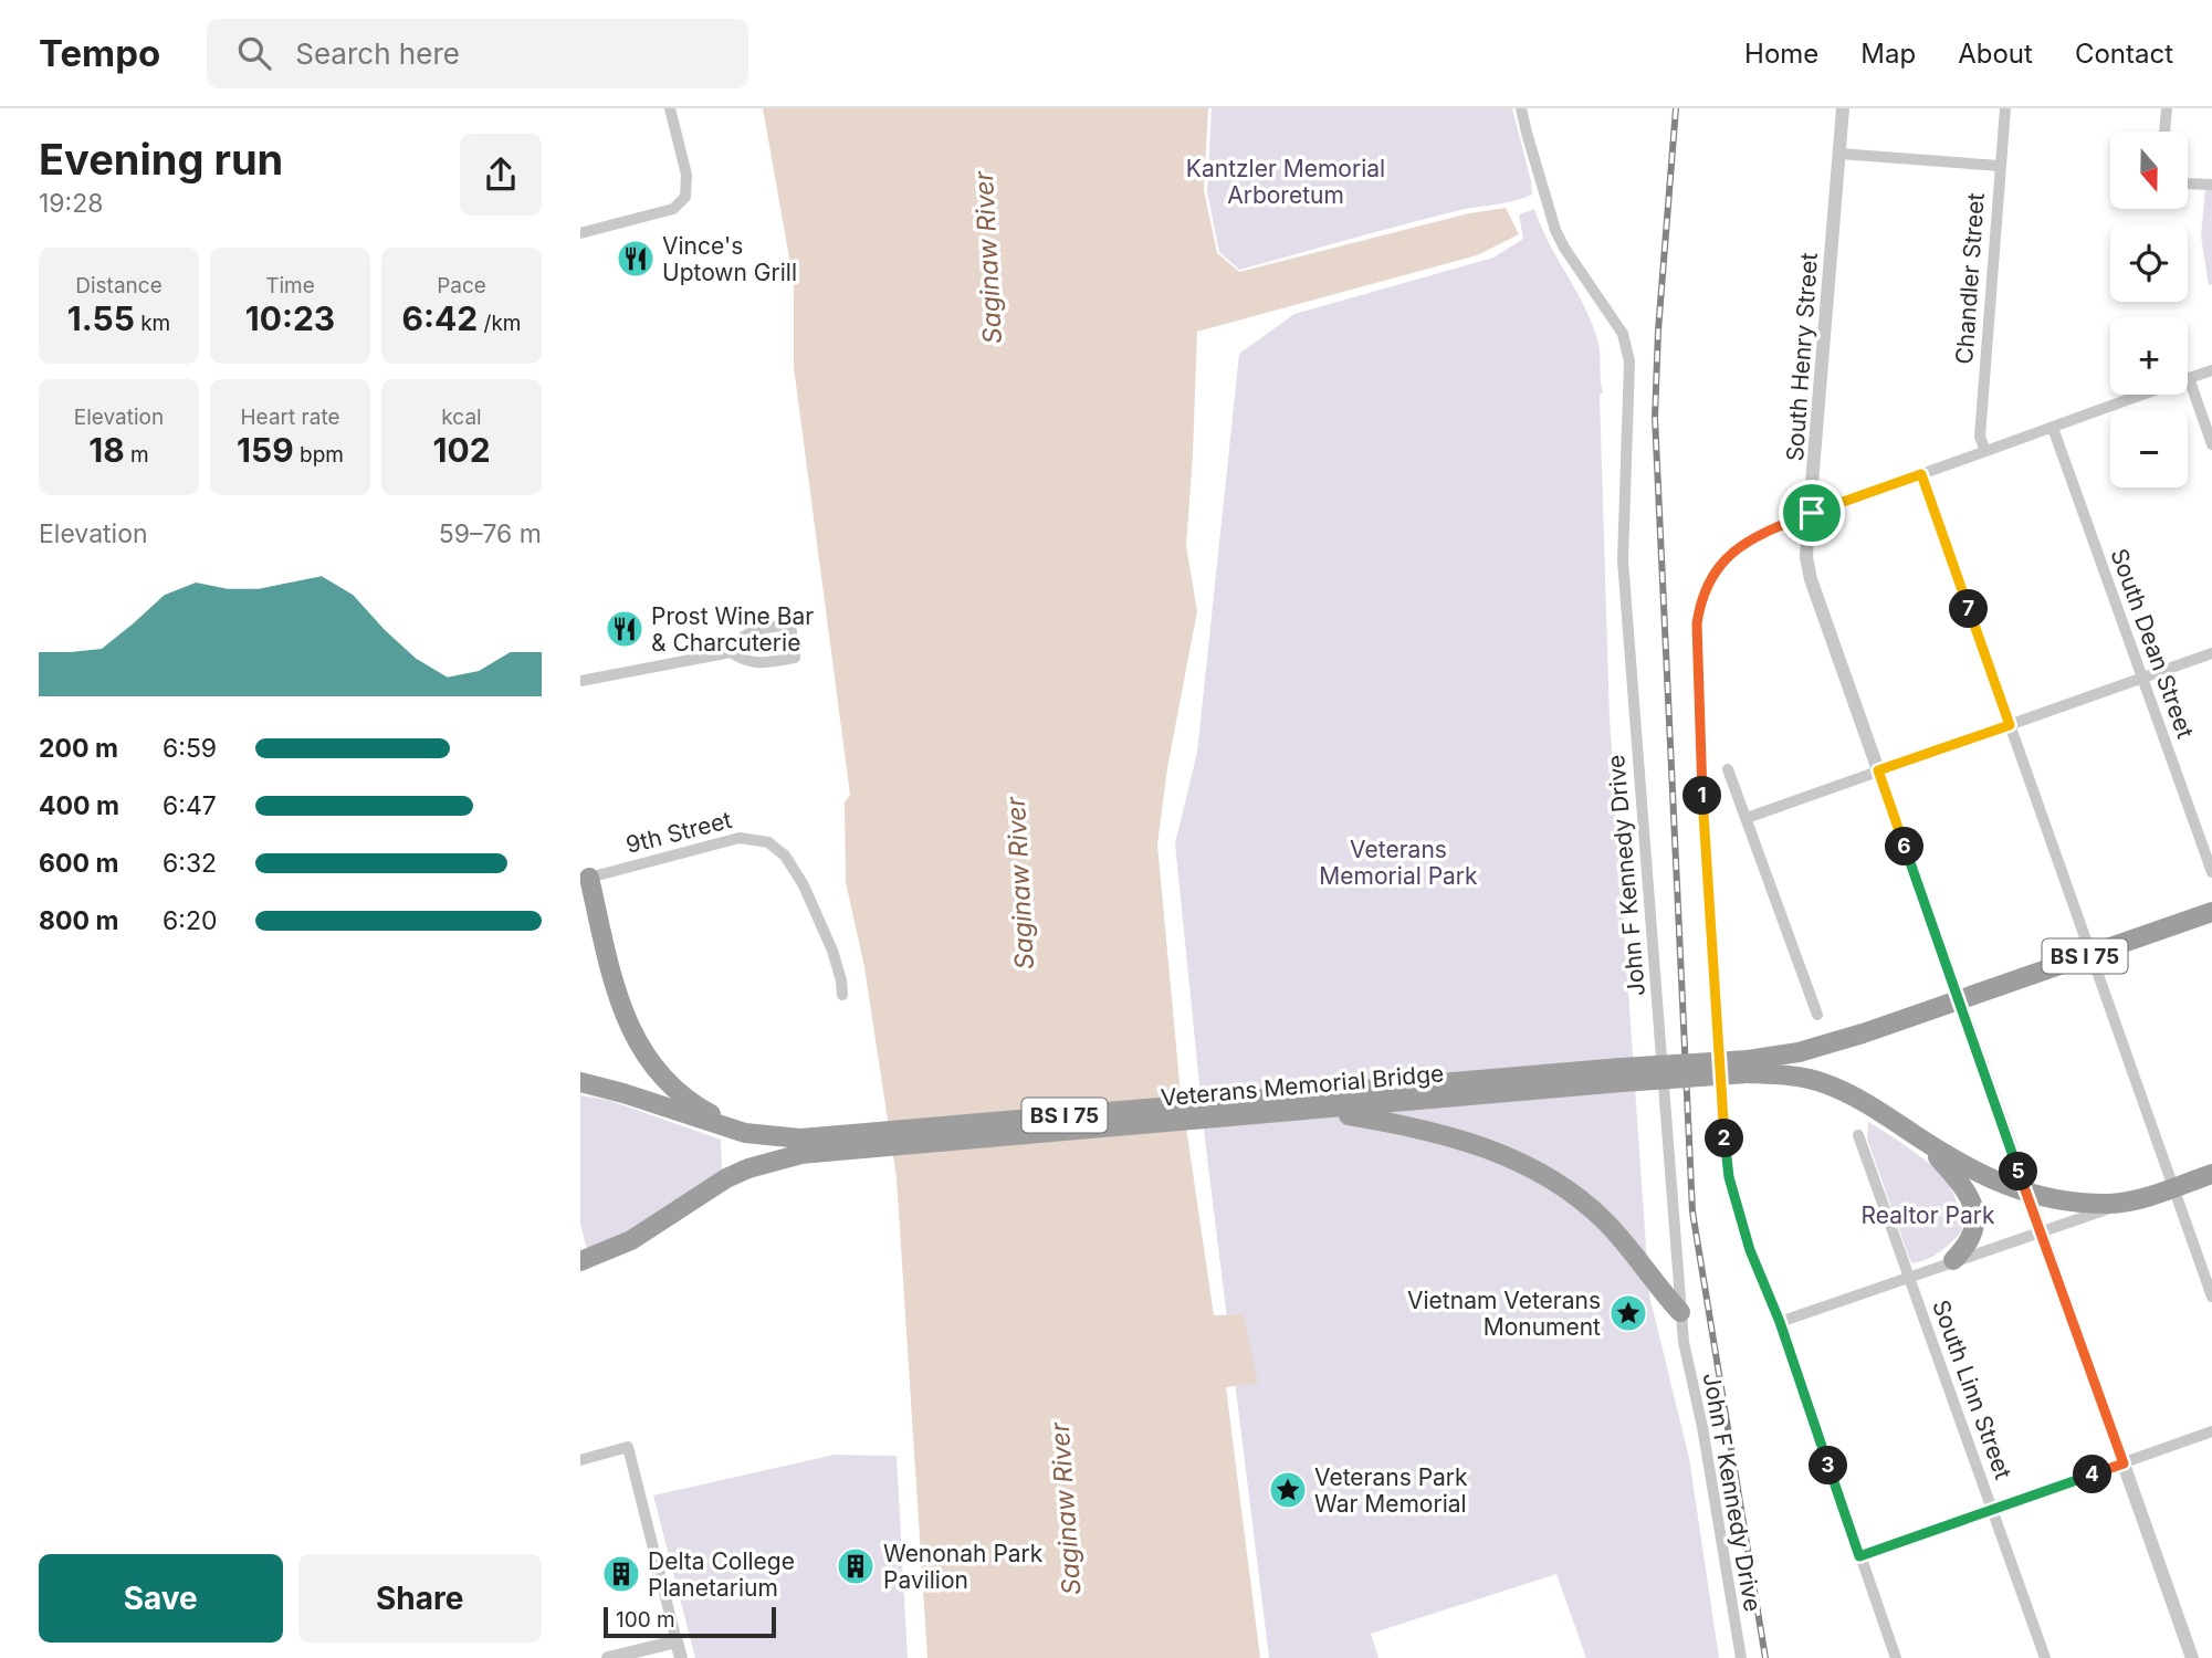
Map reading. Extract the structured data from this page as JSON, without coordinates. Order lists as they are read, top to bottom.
{
  "streets": {
    "highway": ["BS I 75", "Veterans Memorial Bridge"],
    "street": [
      "Chandler Street",
      "South Henry Street",
      "South Dean Street",
      "9th Street",
      "John F Kennedy Drive",
      "South Linn Street"
    ]
  },
  "crossings": [
    ["South Henry Street", "BS I 75"],
    ["South Henry Street", "Veterans Memorial Bridge"],
    ["BS I 75", "Veterans Memorial Bridge"]
  ],
  "water": ["Saginaw River"],
  "parks": ["Kantzler Memorial Arboretum", "Veterans Memorial Park", "Realtor Park"],
  "places": {
    "restaurant": ["Vince's Uptown Grill", "Prost Wine Bar & Charcuterie"],
    "place": ["Vietnam Veterans Monument", "Veterans Park War Memorial"],
    "building": ["Wenonah Park Pavilion", "Delta College Planetarium"]
  },
  "scale_bar": "100 m",
  "north": "bottom",
  "page": {
    "header": "Tempo",
    "search": "Search here",
    "nav": [
      "Home",
      "Map",
      "About",
      "Contact"
    ],
    "heading": ["Evening run", "19:28"],
    "map_buttons": ["+", "−"],
    "stats": [
      ["Distance", "1.55 km"],
      ["Time", "10:23"],
      ["Pace", "6:42 /km"],
      ["Elevation", "18 m"],
      ["Heart rate", "159 bpm"],
      ["kcal", "102"]
    ],
    "chart": ["Elevation", "59–76 m"],
    "pins": [
      "7",
      "1",
      "6",
      "2",
      "5",
      "3",
      "4"
    ],
    "list": [
      {
        "name": "200 m",
        "note": "6:59"
      },
      {
        "name": "400 m",
        "note": "6:47"
      },
      {
        "name": "600 m",
        "note": "6:32"
      },
      {
        "name": "800 m",
        "note": "6:20"
      }
    ],
    "buttons": ["Save", "Share"],
    "scale": "100 m"
  }
}
